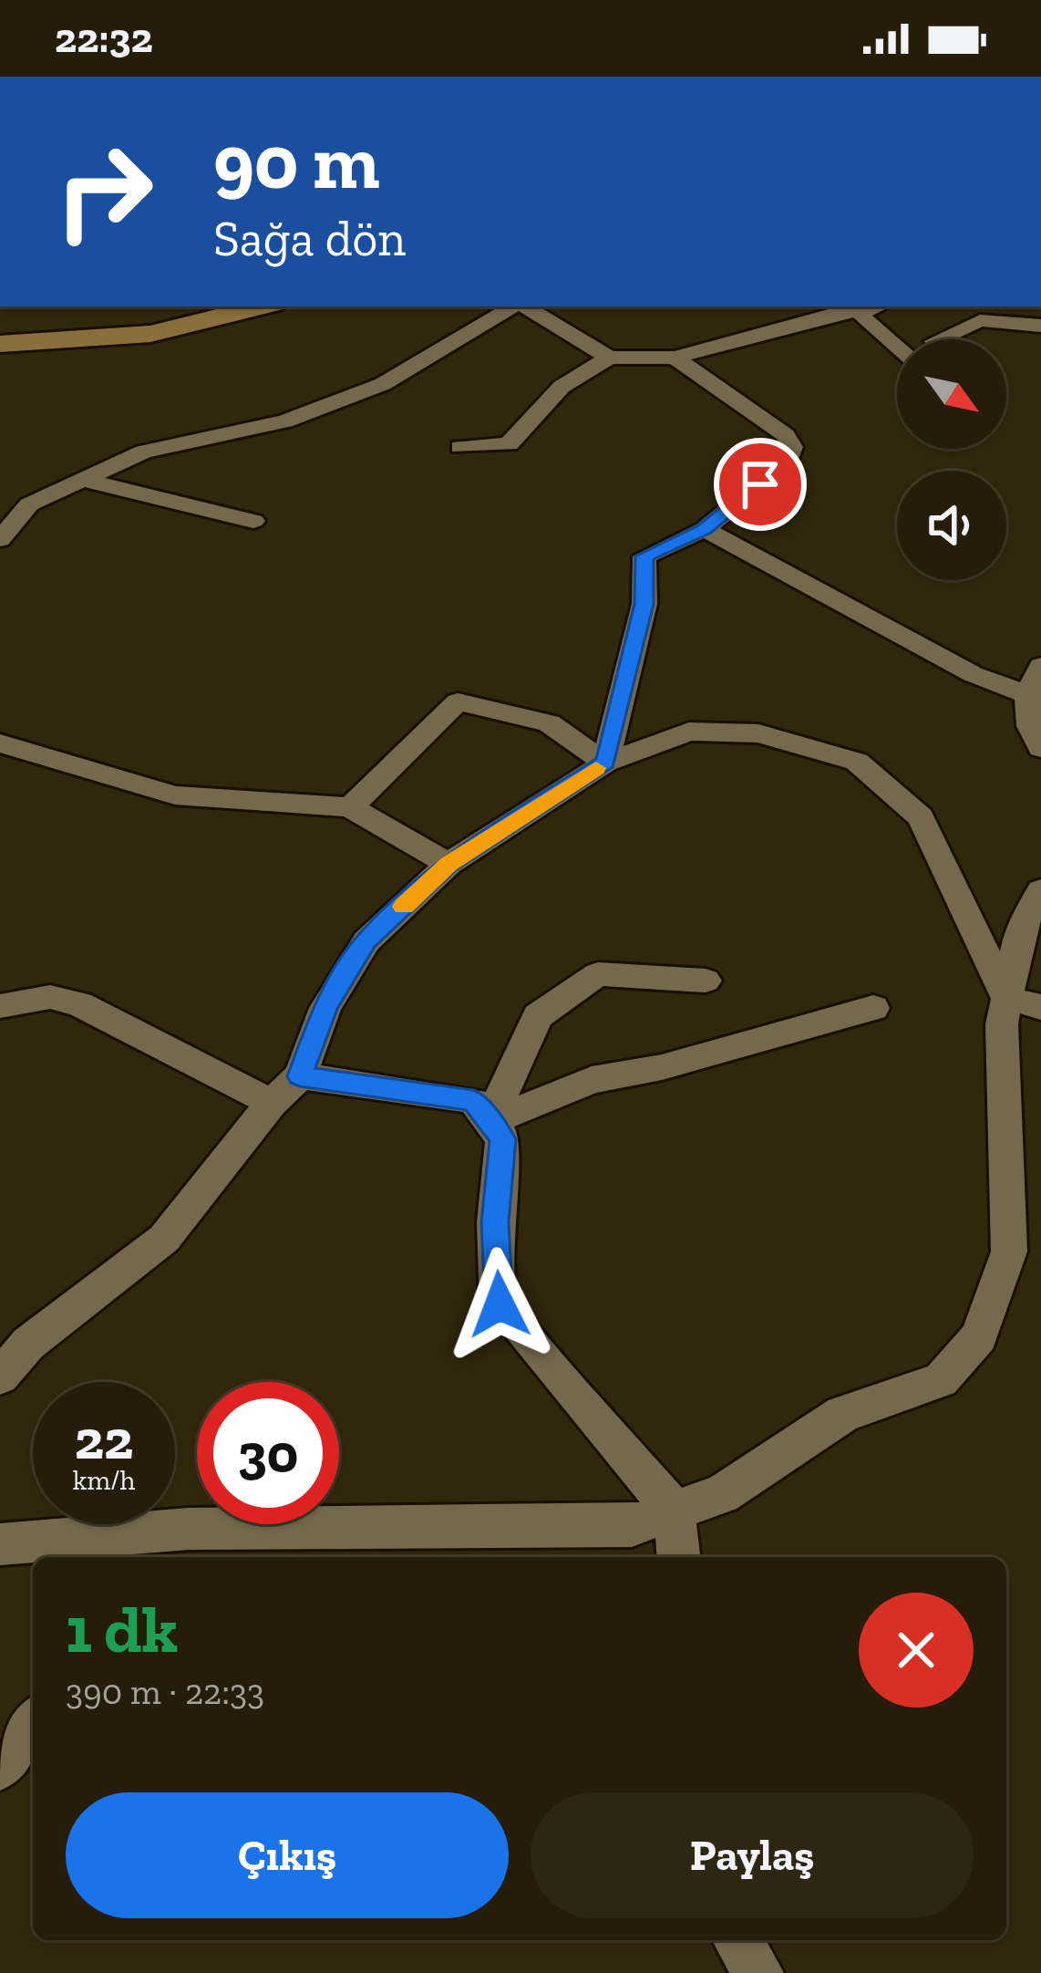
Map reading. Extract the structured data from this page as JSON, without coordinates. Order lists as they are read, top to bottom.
{
  "north": "bottom right",
  "page": {
    "status": "22:32",
    "turn": ["90 m", "Sağa dön"],
    "speed": "22 km/h",
    "limit": "30",
    "heading": ["1 dk", "390 m · 22:33"],
    "buttons": ["Çıkış", "Paylaş"]
  }
}
